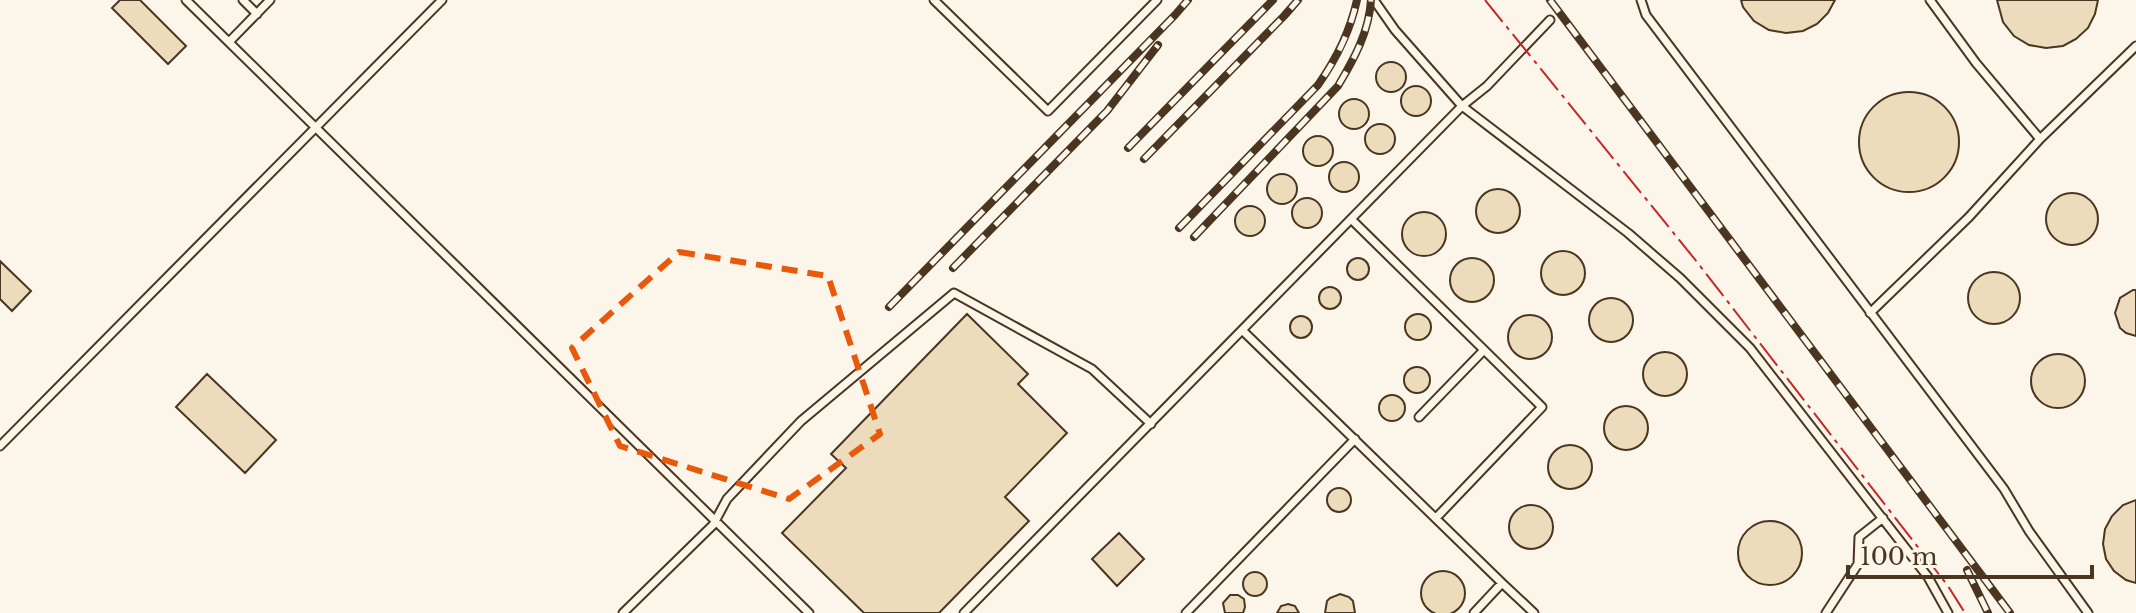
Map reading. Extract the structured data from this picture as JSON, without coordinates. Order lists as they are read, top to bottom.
{
  "scale_bar": "100 m"
}
